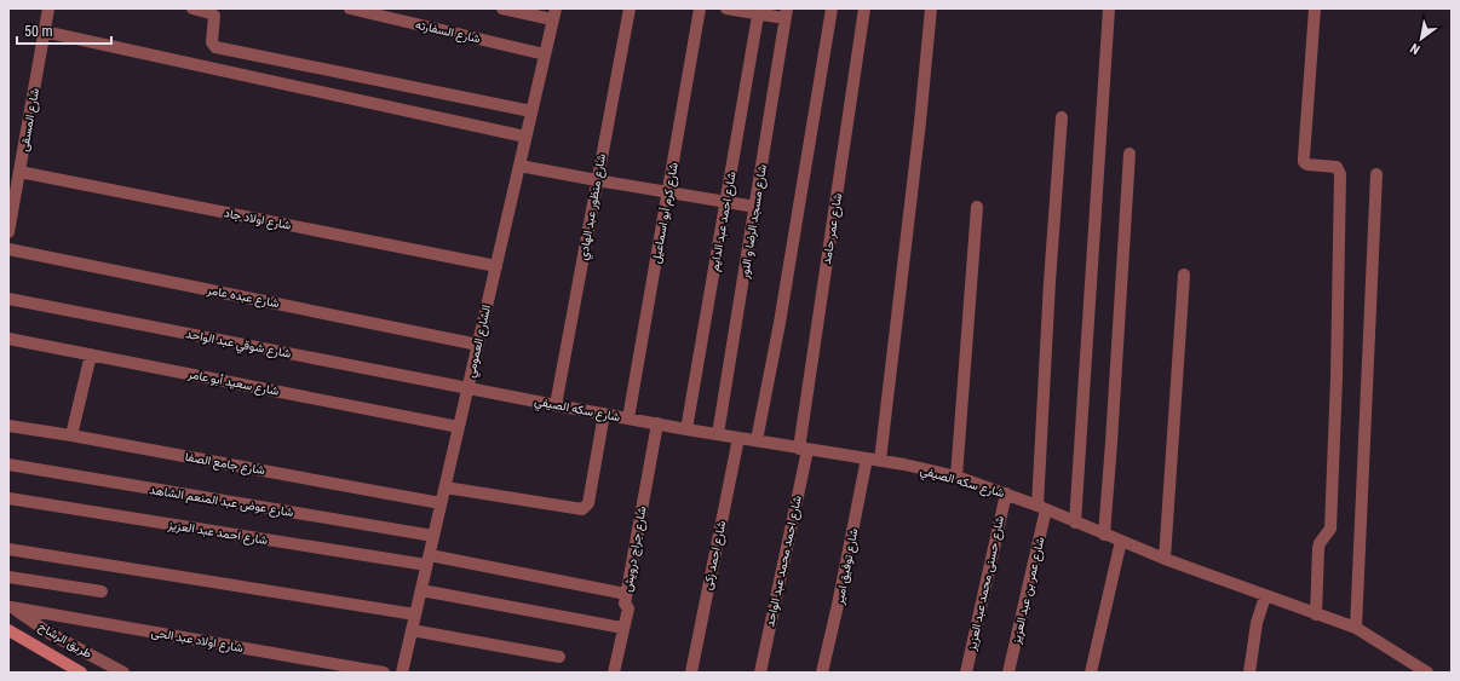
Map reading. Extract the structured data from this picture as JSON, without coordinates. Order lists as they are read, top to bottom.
{
  "streets": {
    "street": [
      "شارع السفارته",
      "شارع المسقى",
      "شارع منظور عبد الهادي",
      "شارع كرم أبو اسماعيل",
      "شارع اولاد جاد",
      "شارع احمد عبد الدايم",
      "شارع مسجد الرضا و النور",
      "شارع عمر حامد",
      "شارع عبده عامر",
      "الشارع العمومي",
      "شارع شوقي عبد الواحد",
      "شارع سعيد أبو عامر",
      "شارع سكه الصيفي",
      "شارع جامع الصفا",
      "شارع عوض عبد المنعم الشاهد",
      "شارع احمد عبد العزيز",
      "شارع جراج درويش",
      "شارع احمد زكى",
      "شارع احمد محمد عبد الواحد",
      "شارع توفيق امير",
      "شارع حسنى محمد عبد العزيز",
      "شارع عمر بن عبد العزيز",
      "طريق الرشاح",
      "شارع اولاد عبد الحى"
    ]
  },
  "crossings": [
    ["شارع السفارته", "الشارع العمومي"],
    ["شارع المسقى", "شارع اولاد جاد"],
    ["شارع منظور عبد الهادي", "شارع سكه الصيفي"],
    ["شارع كرم أبو اسماعيل", "شارع سكه الصيفي"],
    ["شارع اولاد جاد", "الشارع العمومي"],
    ["شارع احمد عبد الدايم", "شارع سكه الصيفي"],
    ["شارع مسجد الرضا و النور", "شارع سكه الصيفي"],
    ["شارع عمر حامد", "شارع سكه الصيفي"],
    ["شارع عمر حامد", "شارع احمد محمد عبد الواحد"],
    ["شارع عبده عامر", "الشارع العمومي"],
    ["الشارع العمومي", "شارع شوقي عبد الواحد"],
    ["الشارع العمومي", "شارع سعيد أبو عامر"],
    ["الشارع العمومي", "شارع سكه الصيفي"],
    ["الشارع العمومي", "شارع جامع الصفا"],
    ["الشارع العمومي", "شارع عوض عبد المنعم الشاهد"],
    ["الشارع العمومي", "شارع احمد عبد العزيز"],
    ["شارع شوقي عبد الواحد", "شارع سكه الصيفي"],
    ["شارع سكه الصيفي", "شارع جراج درويش"],
    ["شارع سكه الصيفي", "شارع احمد زكى"],
    ["شارع سكه الصيفي", "شارع احمد محمد عبد الواحد"],
    ["شارع سكه الصيفي", "شارع توفيق امير"],
    ["شارع سكه الصيفي", "شارع حسنى محمد عبد العزيز"],
    ["شارع سكه الصيفي", "شارع عمر بن عبد العزيز"],
    ["شارع احمد عبد العزيز", "شارع جراج درويش"],
    ["طريق الرشاح", "شارع اولاد عبد الحى"]
  ],
  "scale_bar": "50 m",
  "north": "bottom left"
}
